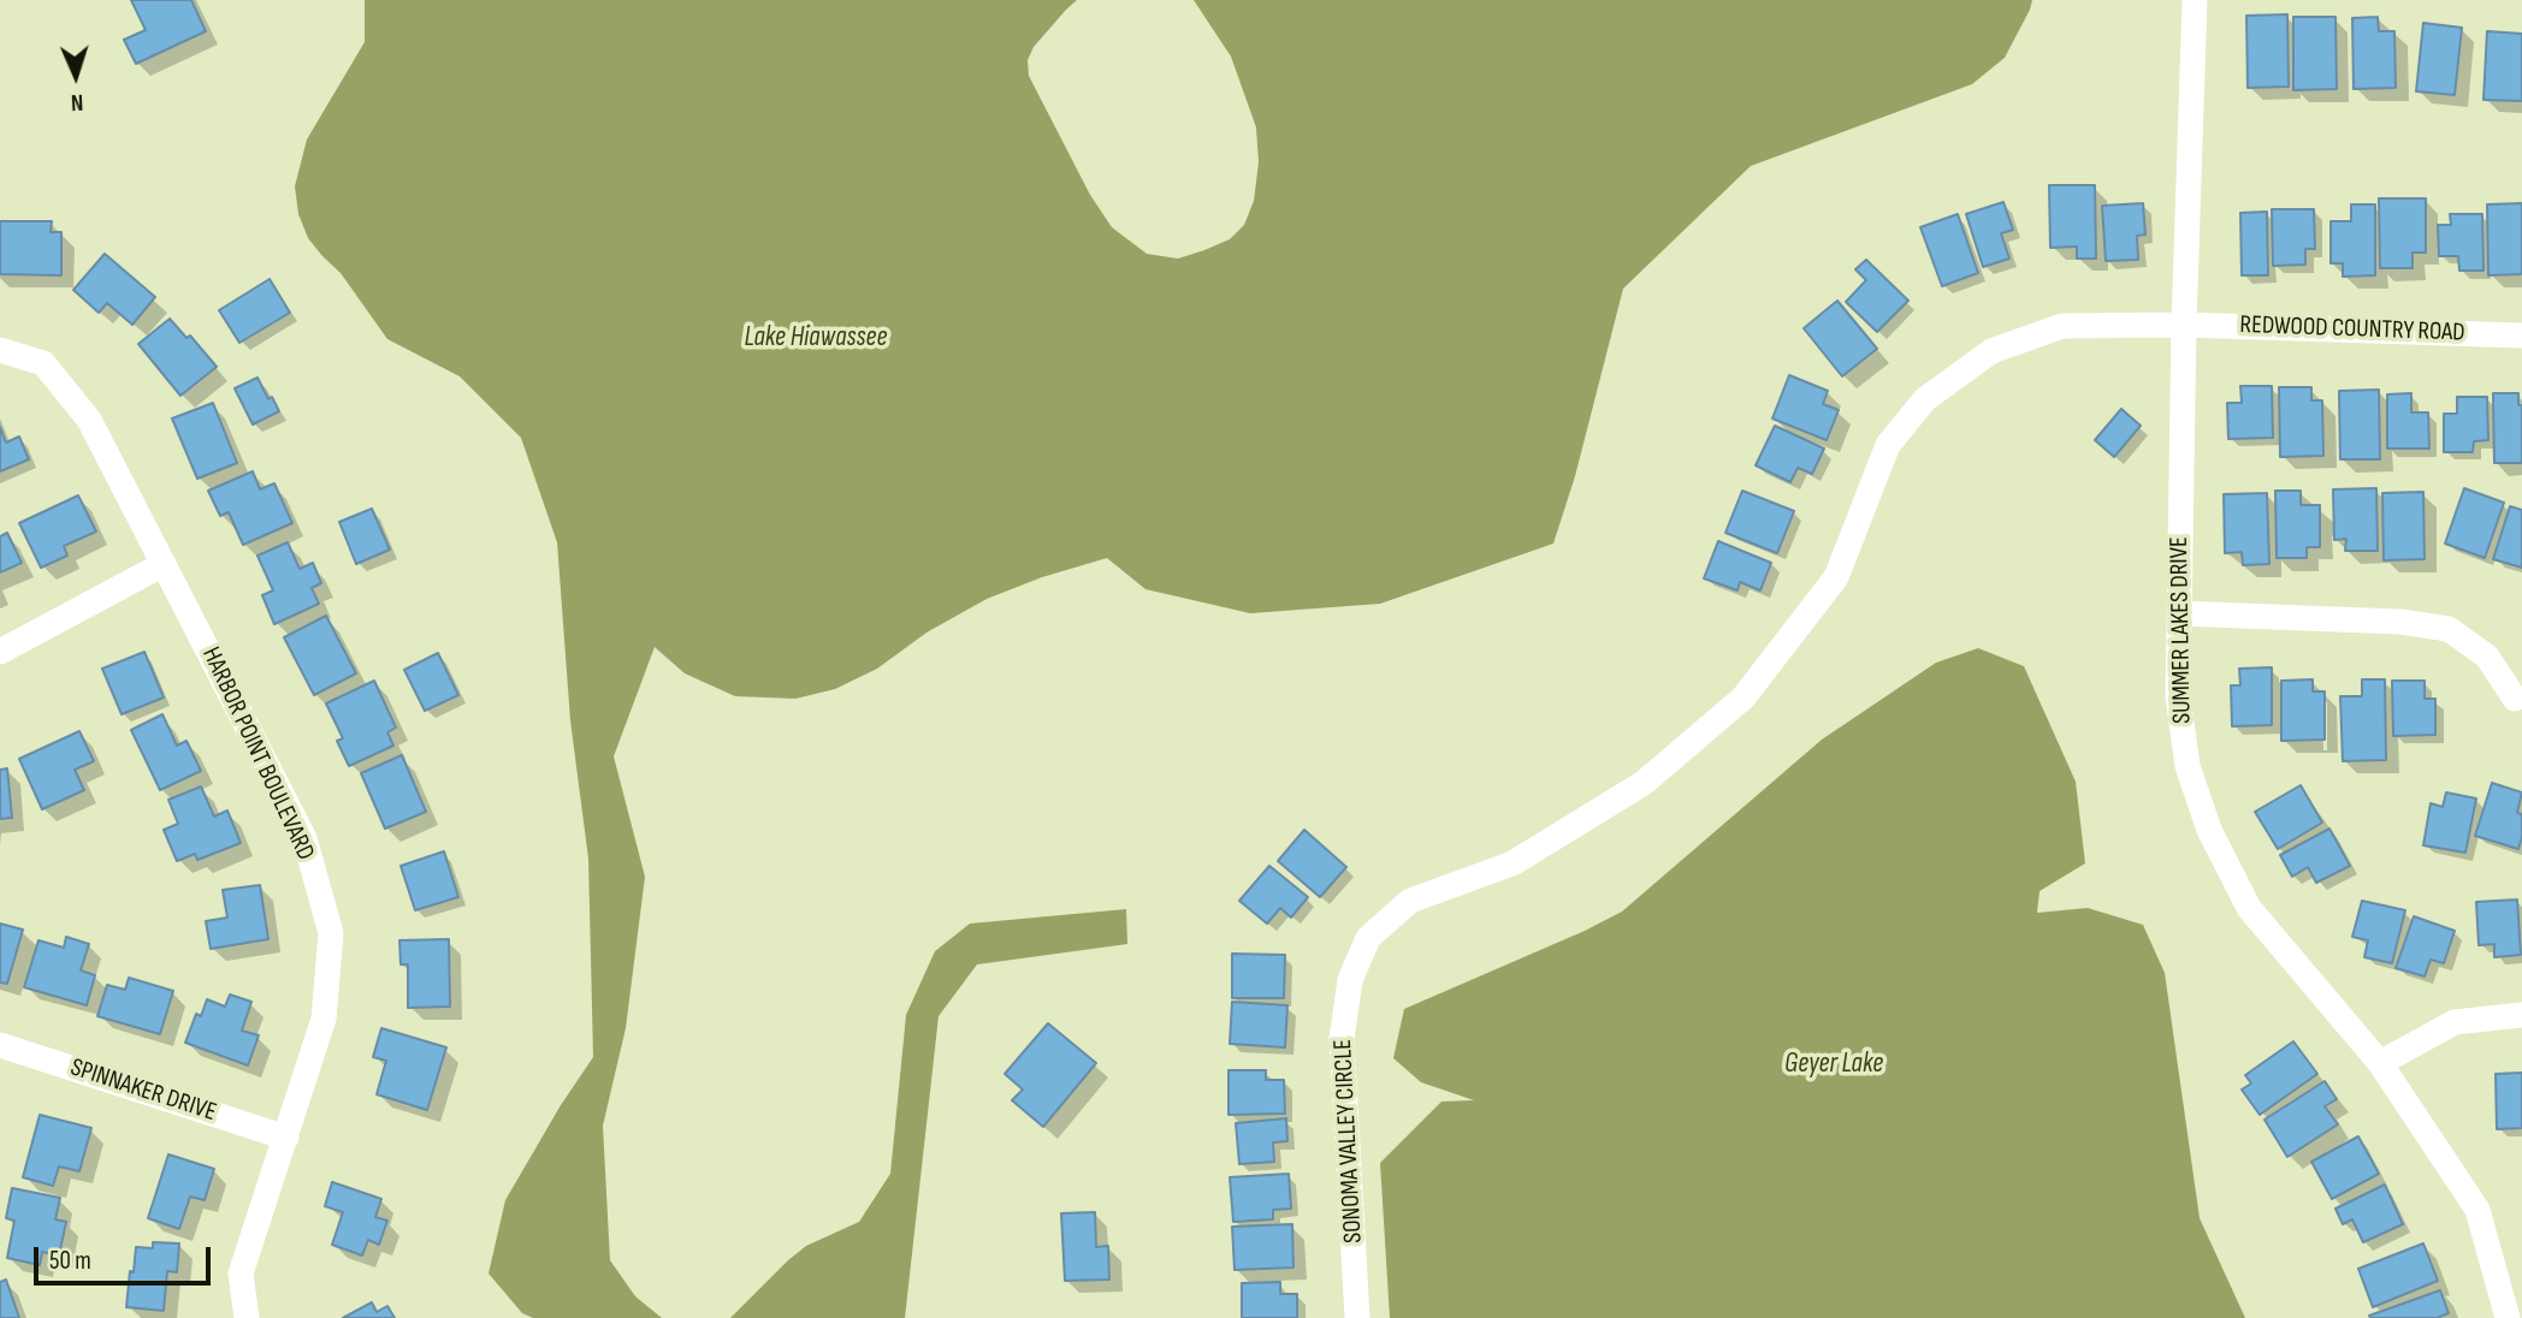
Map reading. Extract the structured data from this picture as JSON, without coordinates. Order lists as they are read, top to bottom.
{
  "streets": {
    "street": [
      "REDWOOD COUNTRY ROAD",
      "SUMMER LAKES DRIVE",
      "HARBOR POINT BOULEVARD",
      "SPINNAKER DRIVE",
      "SONOMA VALLEY CIRCLE"
    ]
  },
  "crossings": [
    ["REDWOOD COUNTRY ROAD", "SUMMER LAKES DRIVE"],
    ["REDWOOD COUNTRY ROAD", "SONOMA VALLEY CIRCLE"],
    ["SUMMER LAKES DRIVE", "SONOMA VALLEY CIRCLE"],
    ["HARBOR POINT BOULEVARD", "SPINNAKER DRIVE"]
  ],
  "water": ["Lake Hiawassee", "Geyer Lake"],
  "scale_bar": "50 m",
  "north": "bottom"
}
